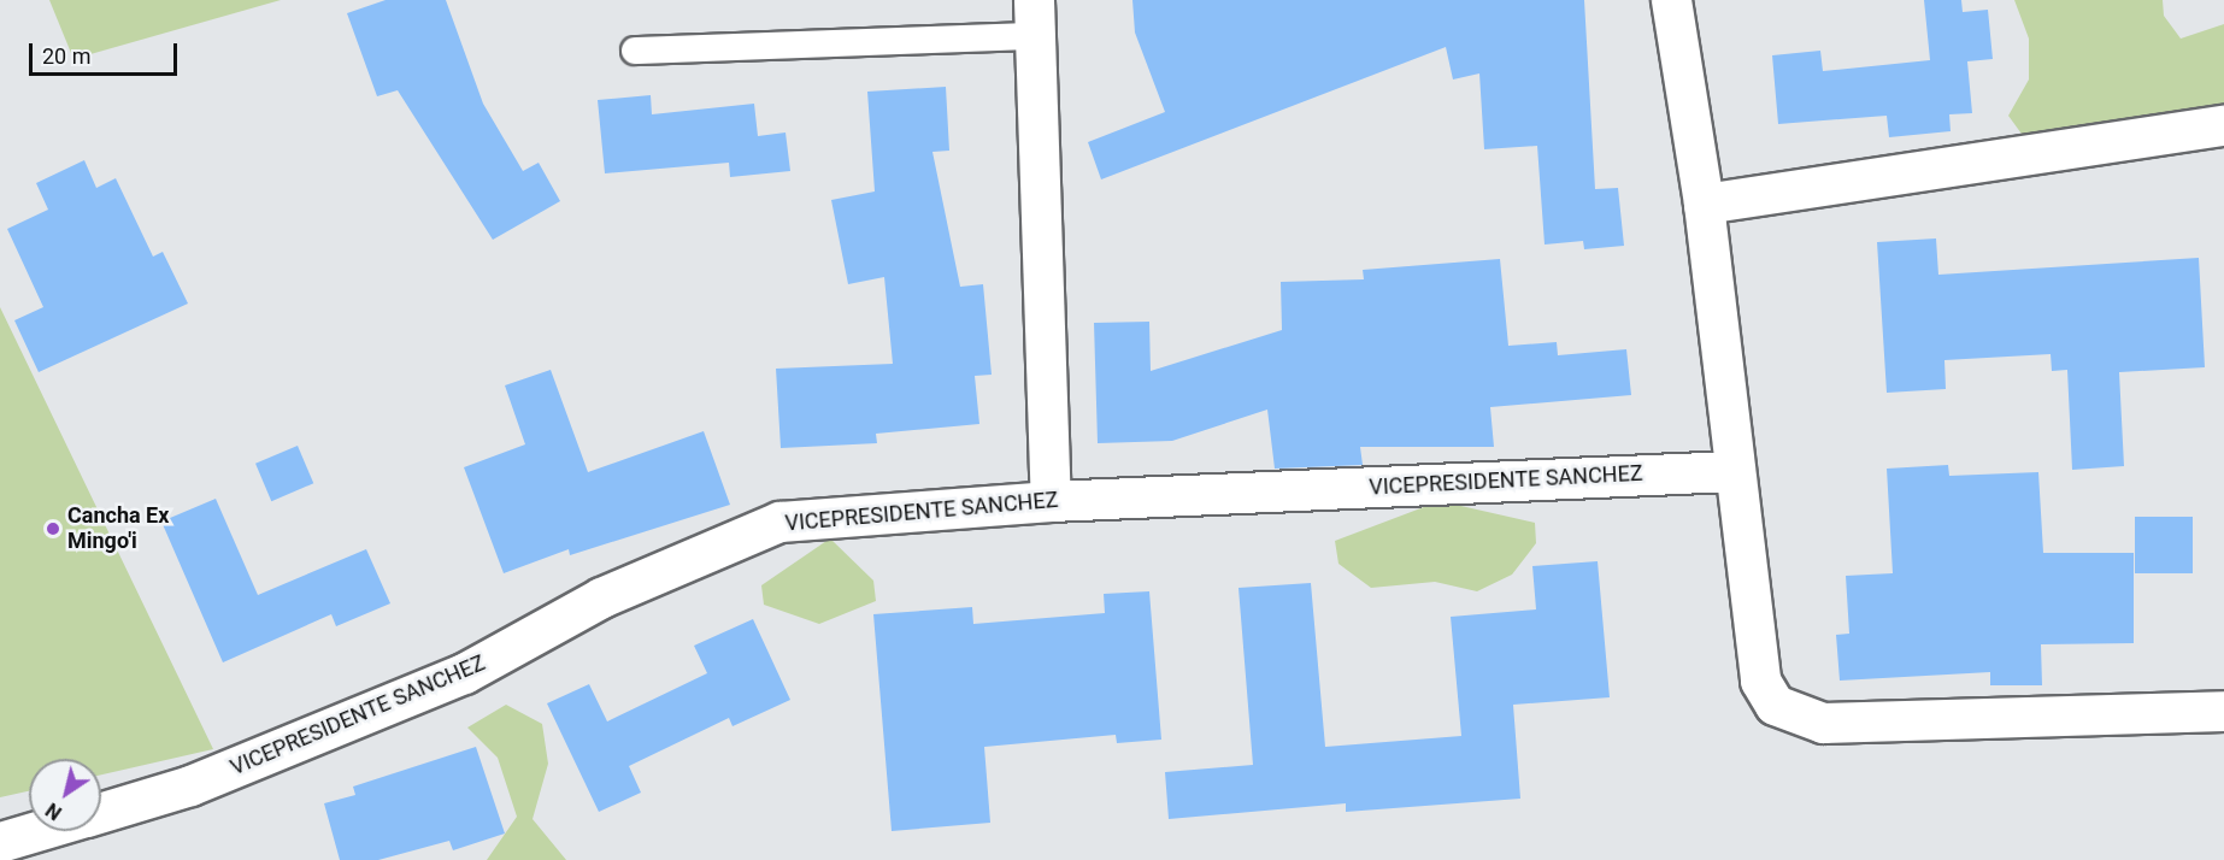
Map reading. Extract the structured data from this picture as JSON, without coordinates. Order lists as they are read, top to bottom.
{
  "streets": {
    "street": ["VICEPRESIDENTE SANCHEZ"]
  },
  "places": ["Cancha Ex Mingo'i"],
  "scale_bar": "20 m",
  "north": "bottom left"
}
